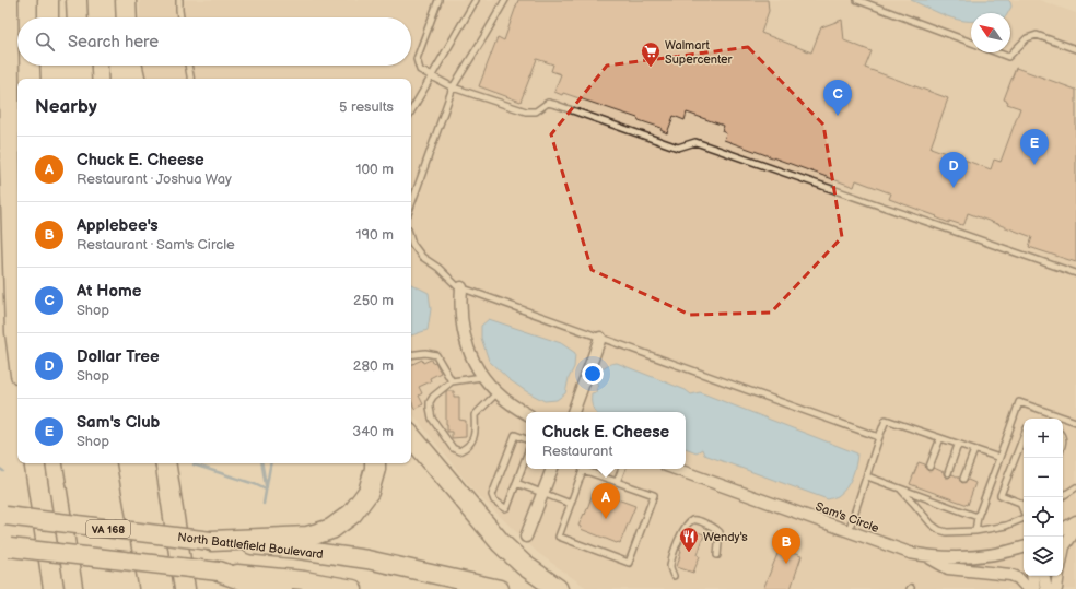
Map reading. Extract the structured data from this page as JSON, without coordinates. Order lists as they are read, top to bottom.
{
  "streets": {
    "main road": ["VA 168", "North Battlefield Boulevard"],
    "street": ["Sam's Circle"]
  },
  "places": {
    "supermarket": ["Walmart Supercenter"],
    "restaurant": ["Wendy's"]
  },
  "north": "top left",
  "page": {
    "search": "Search here",
    "heading": ["Nearby", "5 results"],
    "pins": [
      "C",
      "E",
      "D",
      "A",
      "B"
    ],
    "list": [
      {
        "mark": "A",
        "name": "Chuck E. Cheese",
        "note": "Restaurant · Joshua Way",
        "value": "100 m"
      },
      {
        "mark": "B",
        "name": "Applebee's",
        "note": "Restaurant · Sam's Circle",
        "value": "190 m"
      },
      {
        "mark": "C",
        "name": "At Home",
        "note": "Shop",
        "value": "250 m"
      },
      {
        "mark": "D",
        "name": "Dollar Tree",
        "note": "Shop",
        "value": "280 m"
      },
      {
        "mark": "E",
        "name": "Sam's Club",
        "note": "Shop",
        "value": "340 m"
      }
    ],
    "popup": ["Chuck E. Cheese", "Restaurant"],
    "map_buttons": ["+", "−"]
  }
}
